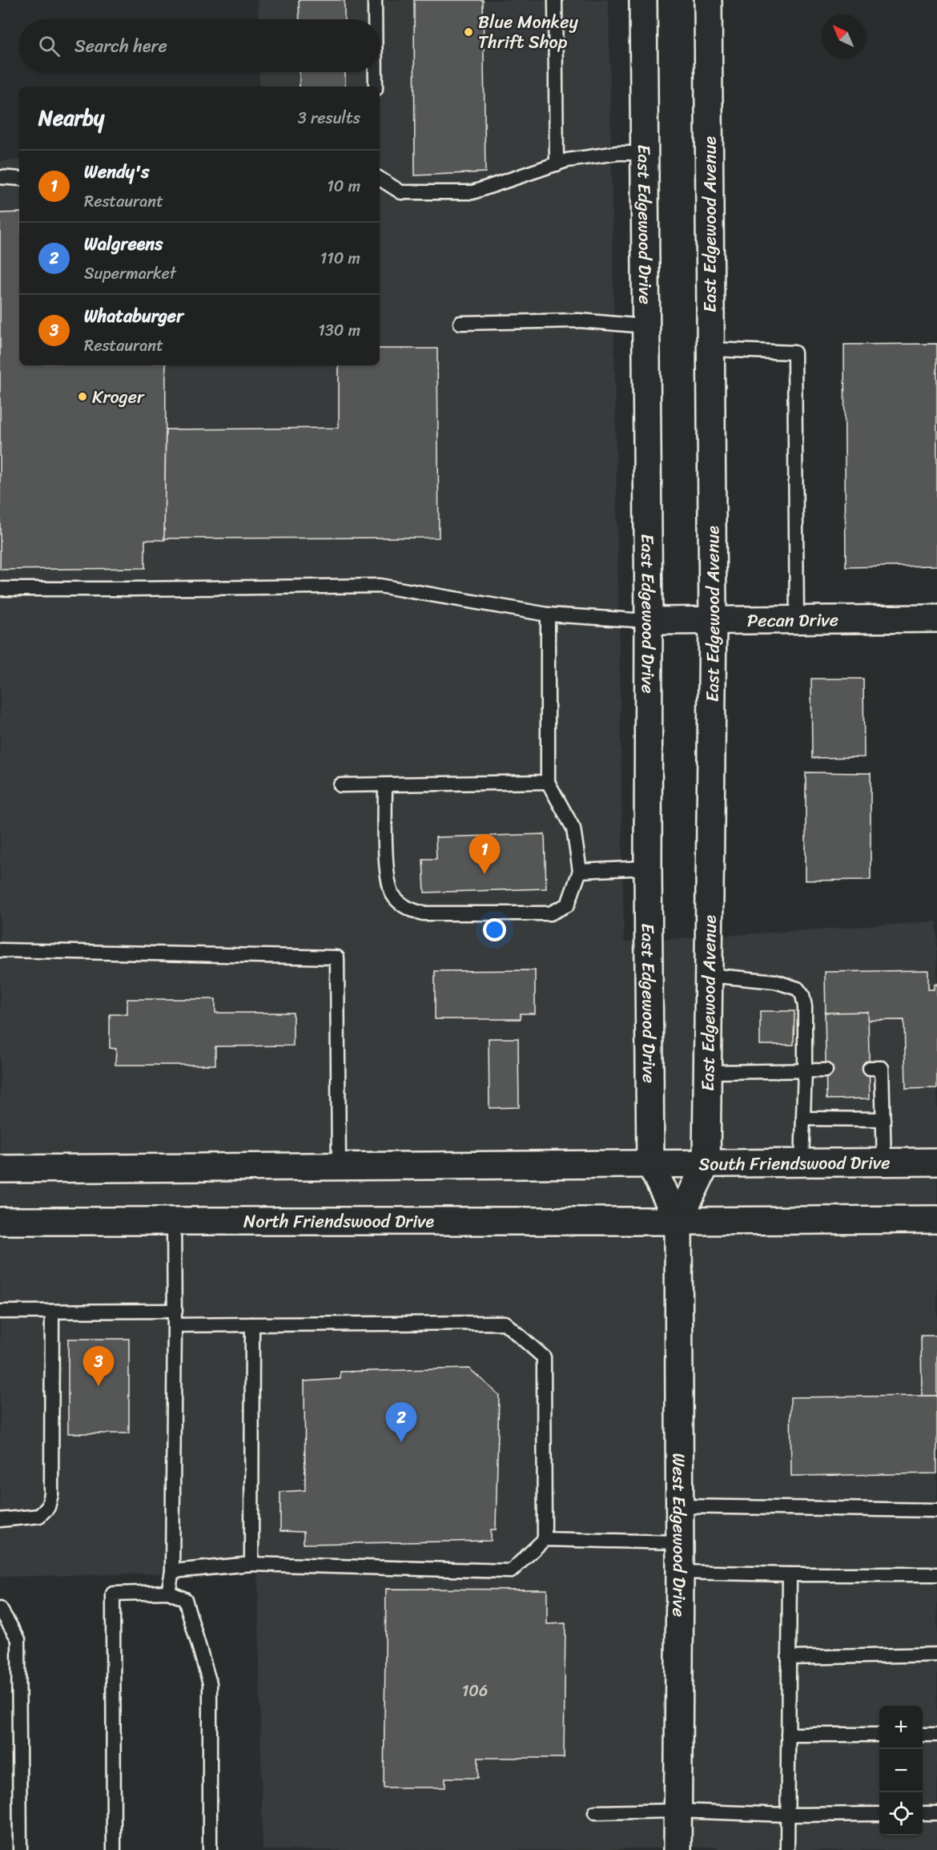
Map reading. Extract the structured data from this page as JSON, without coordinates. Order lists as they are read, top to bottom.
{
  "streets": {
    "main road": [
      "East Edgewood Drive",
      "East Edgewood Avenue",
      "Pecan Drive",
      "South Friendswood Drive",
      "North Friendswood Drive",
      "West Edgewood Drive"
    ]
  },
  "crossings": [
    ["East Edgewood Drive", "East Edgewood Avenue"],
    ["East Edgewood Drive", "Pecan Drive"],
    ["East Edgewood Drive", "South Friendswood Drive"],
    ["East Edgewood Drive", "North Friendswood Drive"],
    ["East Edgewood Drive", "West Edgewood Drive"],
    ["East Edgewood Avenue", "Pecan Drive"],
    ["East Edgewood Avenue", "South Friendswood Drive"],
    ["East Edgewood Avenue", "North Friendswood Drive"],
    ["East Edgewood Avenue", "West Edgewood Drive"],
    ["North Friendswood Drive", "West Edgewood Drive"]
  ],
  "places": ["Blue Monkey Thrift Shop", "Kroger"],
  "house_numbers": ["106"],
  "north": "top left",
  "page": {
    "search": "Search here",
    "heading": ["Nearby", "3 results"],
    "list": [
      {
        "mark": "1",
        "name": "Wendy's",
        "note": "Restaurant",
        "value": "10 m"
      },
      {
        "mark": "2",
        "name": "Walgreens",
        "note": "Supermarket",
        "value": "110 m"
      },
      {
        "mark": "3",
        "name": "Whataburger",
        "note": "Restaurant",
        "value": "130 m"
      }
    ],
    "pins": ["1", "3", "2"],
    "map_buttons": ["+", "−"]
  }
}
